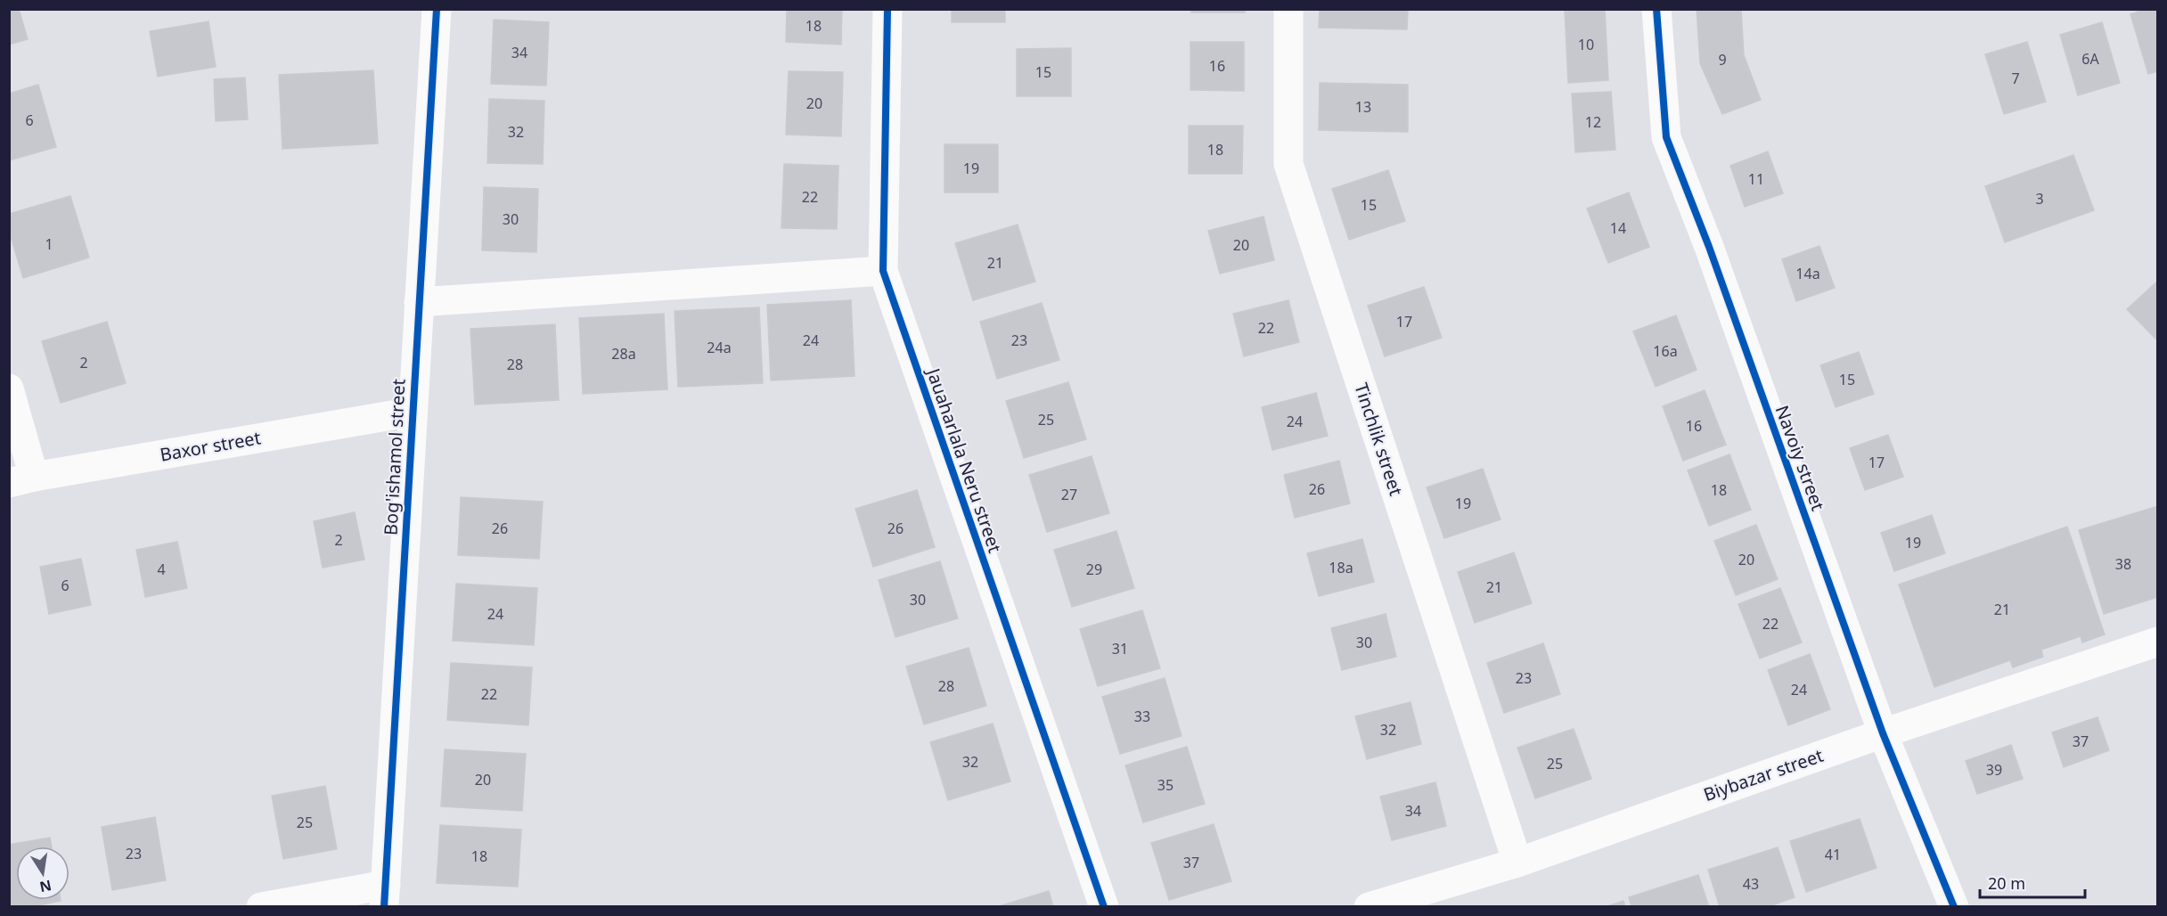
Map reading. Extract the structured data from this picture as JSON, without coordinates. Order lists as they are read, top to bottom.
{
  "streets": {
    "street": [
      "Tinchlik street",
      "Baxor street",
      "Bog'ishamol street",
      "Navoiy street",
      "Jauaharlala Neru street",
      "Biybazar street"
    ]
  },
  "crossings": [
    ["Tinchlik street", "Biybazar street"],
    ["Baxor street", "Bog'ishamol street"],
    ["Navoiy street", "Biybazar street"]
  ],
  "house_numbers": [
    "18",
    "10",
    "34",
    "6A",
    "9",
    "16",
    "15",
    "7",
    "20",
    "13",
    "6",
    "12",
    "32",
    "18",
    "19",
    "11",
    "22",
    "3",
    "15",
    "30",
    "14",
    "1",
    "20",
    "21",
    "14a",
    "17",
    "22",
    "24",
    "23",
    "24a",
    "16a",
    "28a",
    "2",
    "28",
    "15",
    "25",
    "24",
    "16",
    "17",
    "26",
    "18",
    "27",
    "19",
    "26",
    "26",
    "2",
    "19",
    "20",
    "38",
    "18a",
    "4",
    "29",
    "6",
    "21",
    "30",
    "21",
    "24",
    "22",
    "30",
    "31",
    "23",
    "28",
    "24",
    "22",
    "33",
    "32",
    "37",
    "32",
    "25",
    "39",
    "20",
    "35",
    "34",
    "25",
    "23",
    "41",
    "18",
    "37",
    "43"
  ],
  "scale_bar": "20 m",
  "north": "bottom"
}
